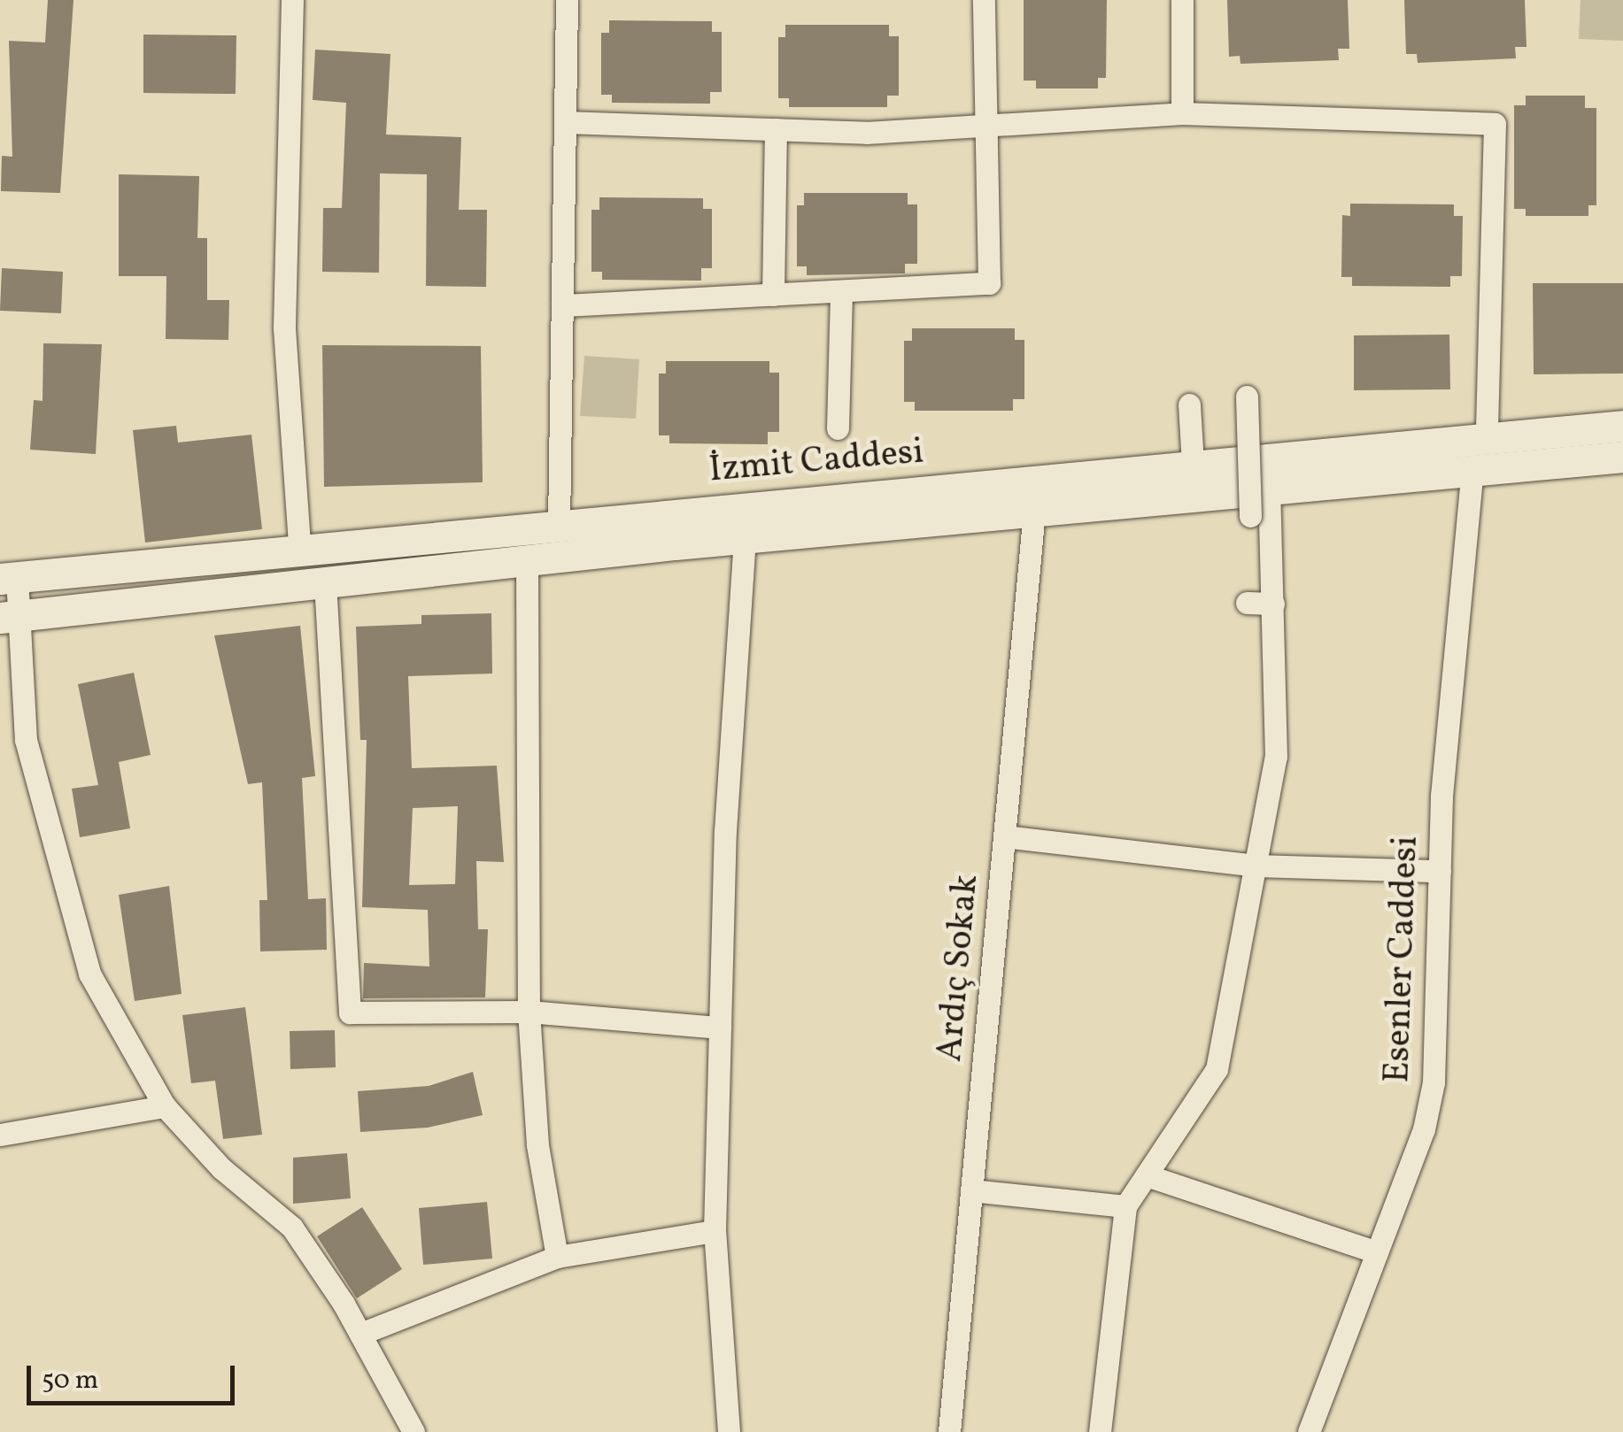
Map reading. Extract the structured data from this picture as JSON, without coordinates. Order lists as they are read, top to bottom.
{
  "streets": {
    "main road": ["İzmit Caddesi"],
    "street": ["Esenler Caddesi", "Ardıç Sokak"]
  },
  "crossings": [
    ["İzmit Caddesi", "Esenler Caddesi"],
    ["İzmit Caddesi", "Ardıç Sokak"]
  ],
  "scale_bar": "50 m"
}
